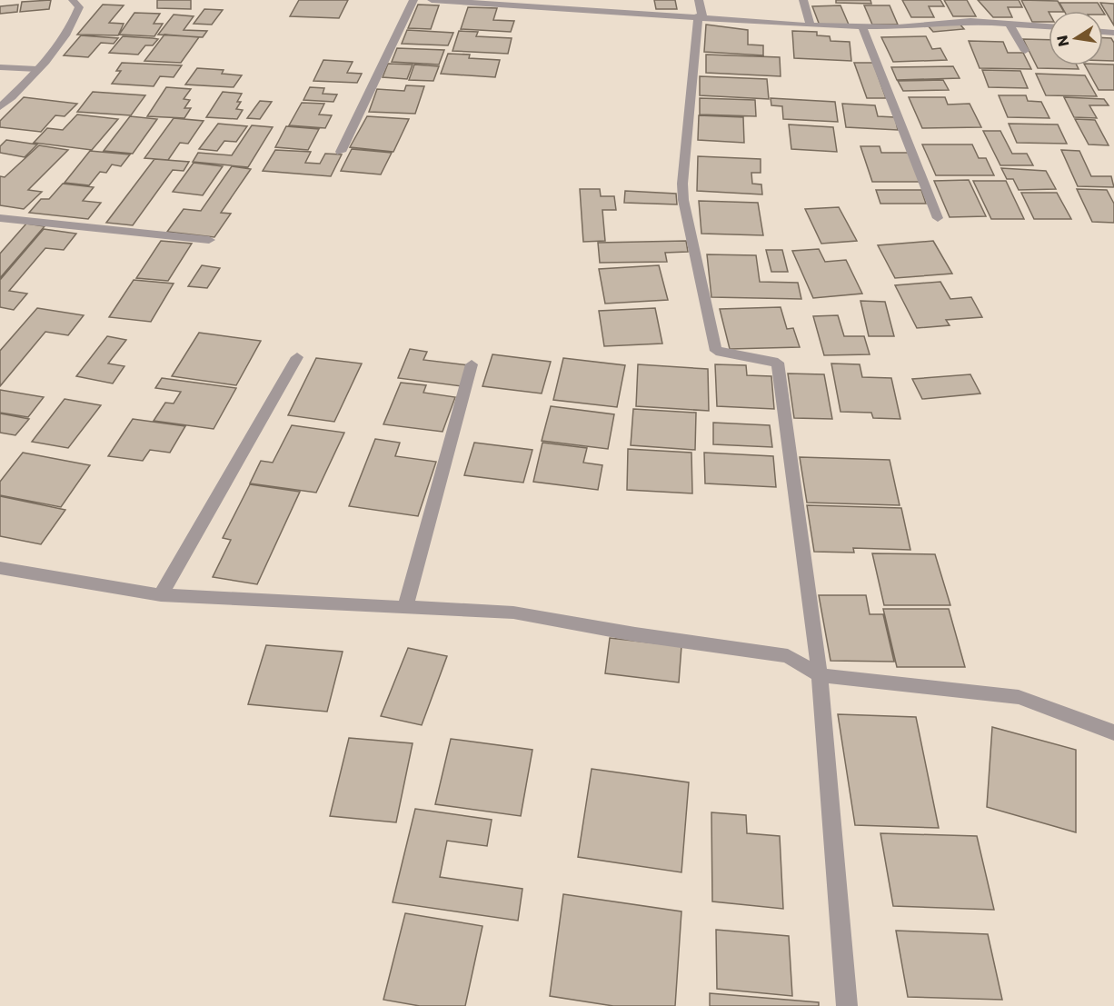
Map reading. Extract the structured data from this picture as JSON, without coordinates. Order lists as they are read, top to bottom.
{
  "north": "left"
}
